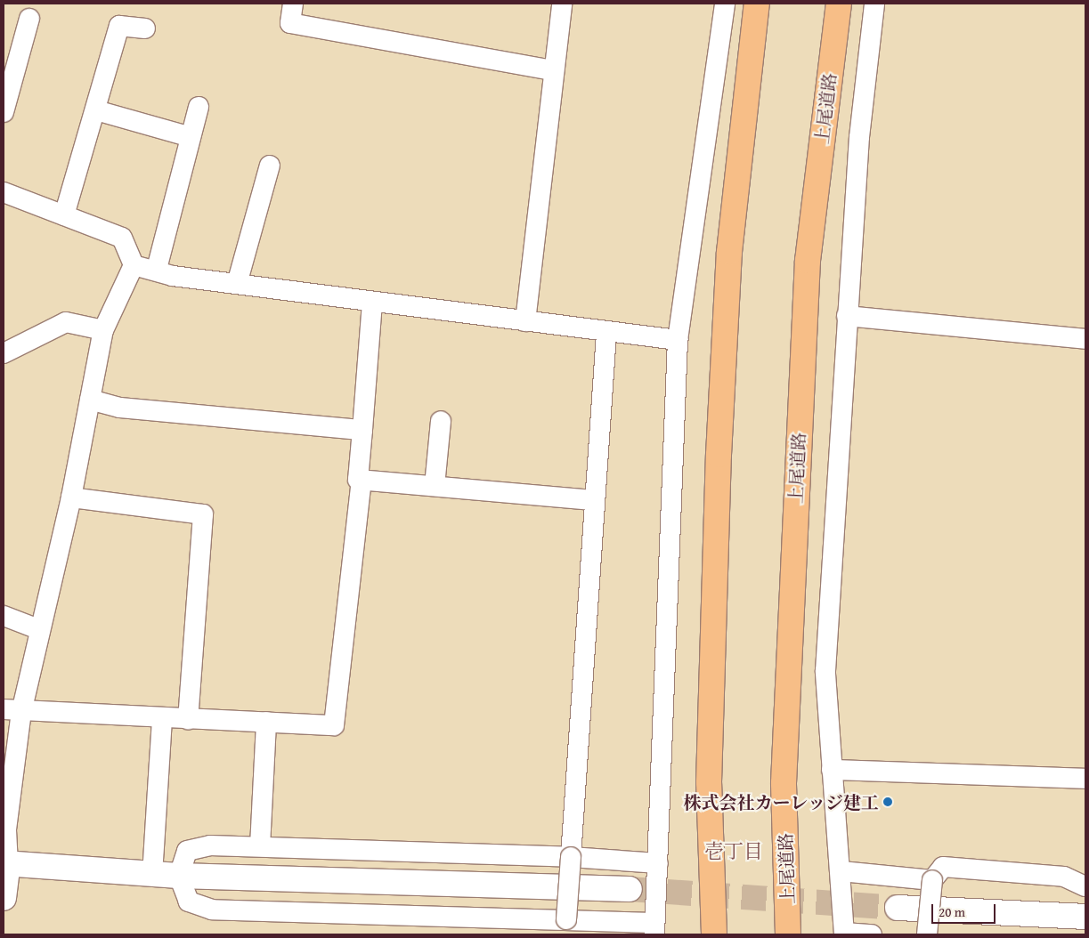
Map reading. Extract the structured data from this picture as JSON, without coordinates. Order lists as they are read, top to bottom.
{
  "streets": {
    "highway": ["上尾道路"]
  },
  "districts": ["壱丁目"],
  "places": ["株式会社カーレッジ建工"],
  "scale_bar": "20 m"
}
